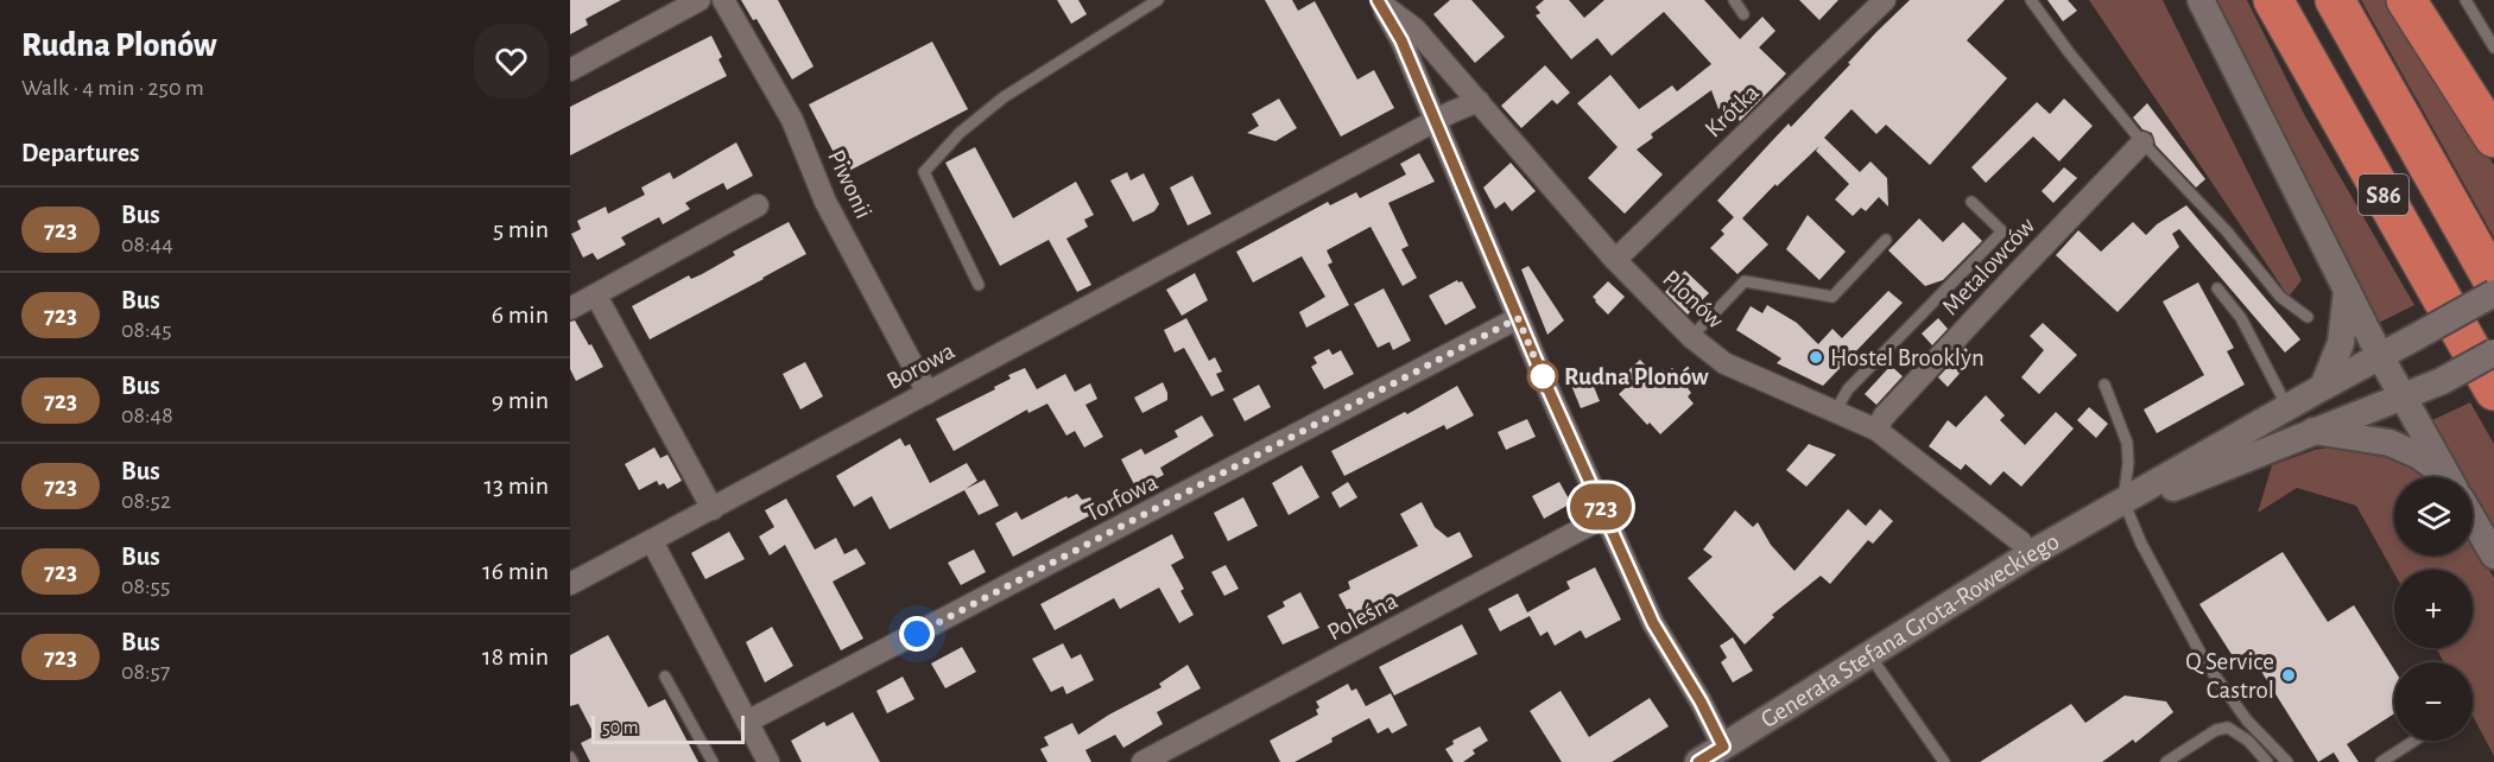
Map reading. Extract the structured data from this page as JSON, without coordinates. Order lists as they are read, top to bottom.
{
  "streets": {
    "highway": ["S86"],
    "street": [
      "Krótka",
      "Piwonii",
      "Metalowców",
      "Plonów",
      "Borowa",
      "Torfowa",
      "Poleśna",
      "Generała Stefana Grota-Roweckiego"
    ]
  },
  "crossings": [
    ["Krótka", "Plonów"],
    ["Piwonii", "Borowa"],
    ["Metalowców", "Plonów"],
    ["Plonów", "Borowa"],
    ["Plonów", "Torfowa"],
    ["Plonów", "Poleśna"],
    ["Plonów", "Generała Stefana Grota-Roweckiego"]
  ],
  "places": ["Hostel Brooklyn", "Rudna Plonów", "Q Service Castrol"],
  "lines": ["bus line 723"],
  "scale_bar": "50 m",
  "page": {
    "heading": [
      ["Rudna Plonów", "Walk · 4 min · 250 m"],
      "Departures"
    ],
    "on_map": "723",
    "list": [
      {
        "mark": "723",
        "name": "Bus",
        "note": "08:44",
        "value": "5 min"
      },
      {
        "mark": "723",
        "name": "Bus",
        "note": "08:45",
        "value": "6 min"
      },
      {
        "mark": "723",
        "name": "Bus",
        "note": "08:48",
        "value": "9 min"
      },
      {
        "mark": "723",
        "name": "Bus",
        "note": "08:52",
        "value": "13 min"
      },
      {
        "mark": "723",
        "name": "Bus",
        "note": "08:55",
        "value": "16 min"
      },
      {
        "mark": "723",
        "name": "Bus",
        "note": "08:57",
        "value": "18 min"
      }
    ],
    "map_buttons": ["+", "−"],
    "scale": "50 m"
  }
}
